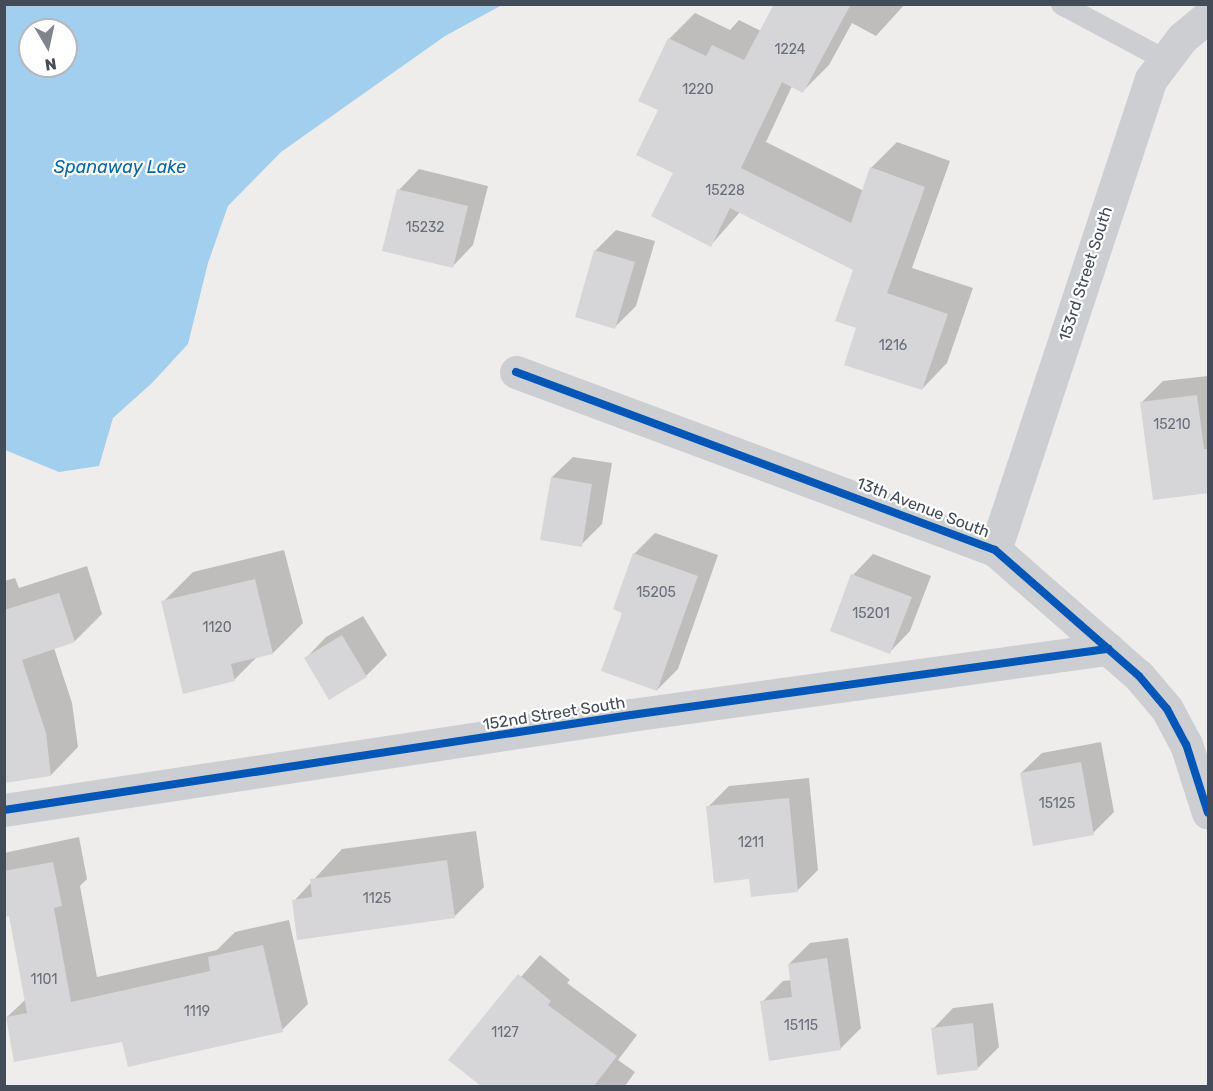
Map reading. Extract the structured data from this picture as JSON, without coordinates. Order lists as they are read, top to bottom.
{
  "streets": {
    "street": ["153rd Street South", "13th Avenue South", "152nd Street South"]
  },
  "crossings": [
    ["153rd Street South", "13th Avenue South"],
    ["13th Avenue South", "152nd Street South"]
  ],
  "water": ["Spanaway Lake"],
  "house_numbers": [
    "1224",
    "1220",
    "15228",
    "15232",
    "1216",
    "15210",
    "15205",
    "15201",
    "1120",
    "15125",
    "1211",
    "1125",
    "1101",
    "1119",
    "15115",
    "1127"
  ],
  "north": "bottom"
}
